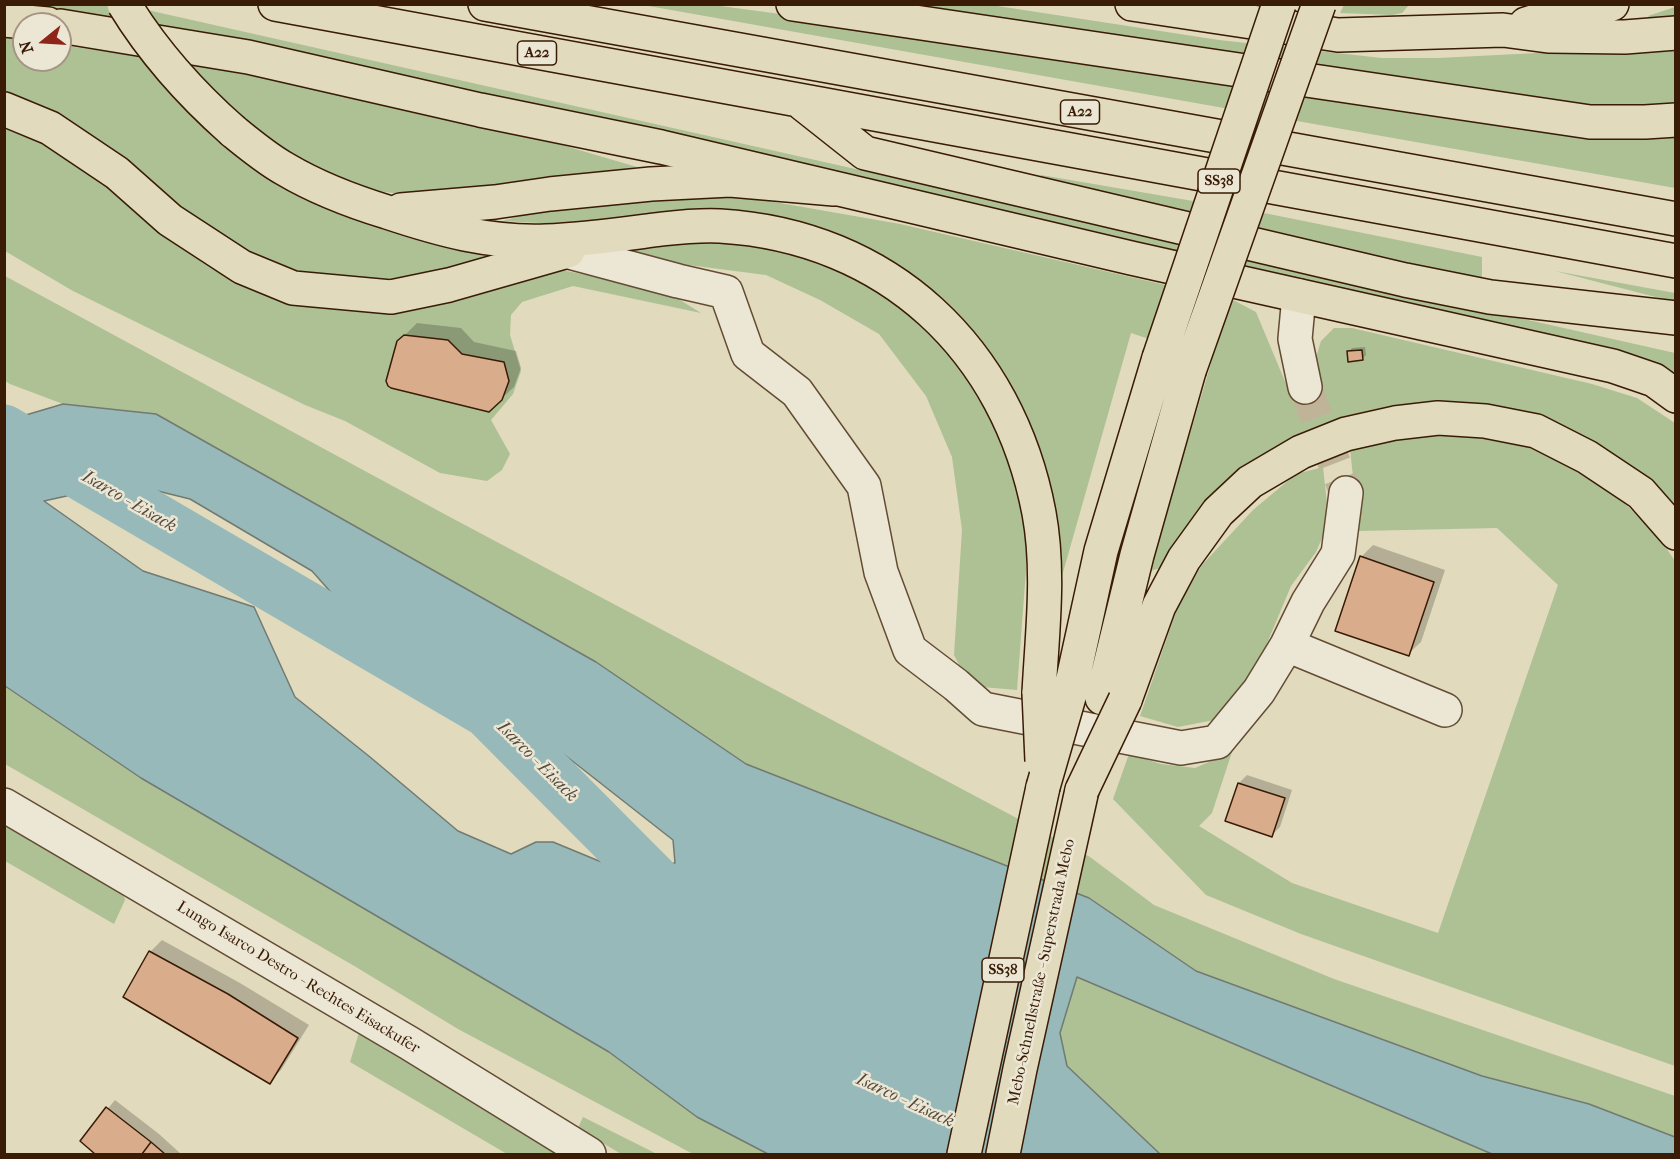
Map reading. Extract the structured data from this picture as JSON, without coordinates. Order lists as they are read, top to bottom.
{
  "streets": {
    "main road": ["A22", "SS38", "Mebo-Schnellstraße - Superstrada Mebo"],
    "street": ["Lungo Isarco Destro - Rechtes Eisackufer"]
  },
  "crossings": [
    ["SS38", "Mebo-Schnellstraße - Superstrada Mebo"]
  ],
  "water": ["Isarco - Eisack"],
  "north": "left"
}
